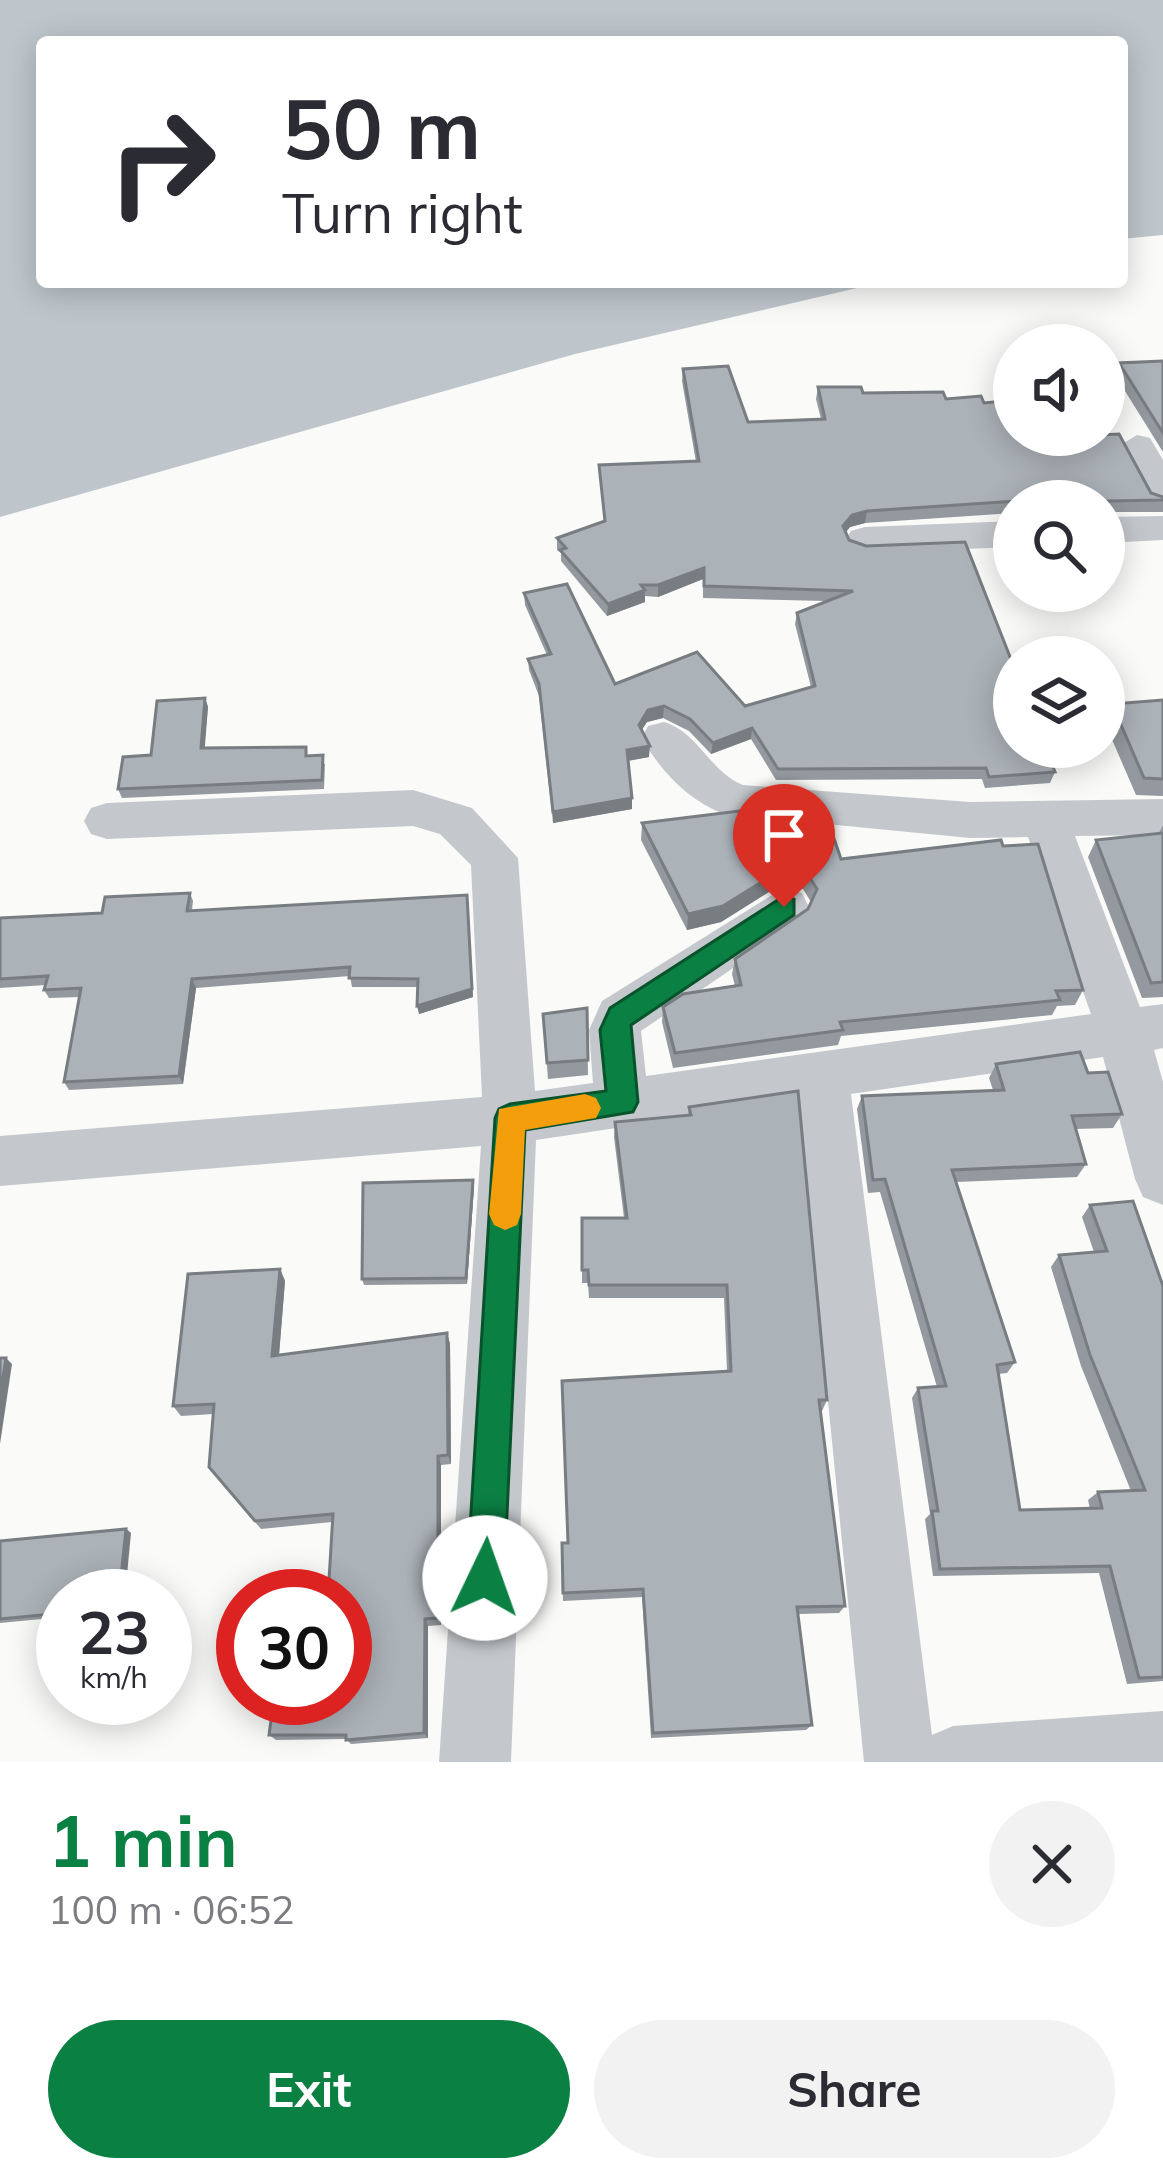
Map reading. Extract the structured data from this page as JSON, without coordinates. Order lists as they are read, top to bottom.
{
  "page": {
    "turn": ["50 m", "Turn right"],
    "speed": "23 km/h",
    "limit": "30",
    "heading": ["1 min", "100 m · 06:52"],
    "buttons": ["Exit", "Share"]
  }
}
